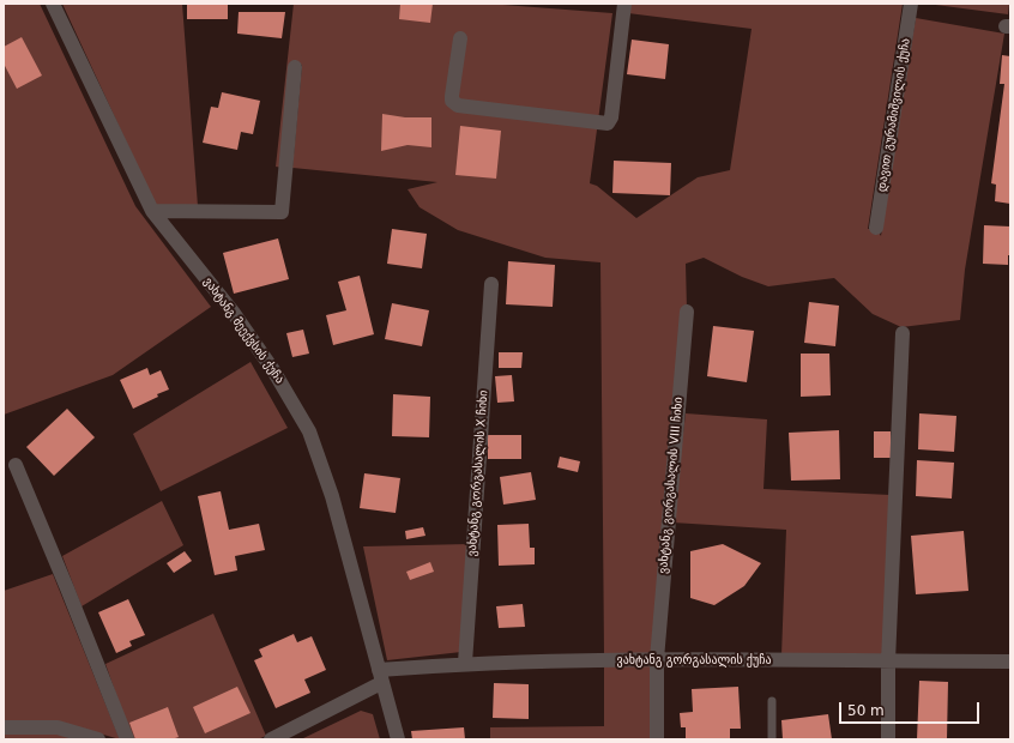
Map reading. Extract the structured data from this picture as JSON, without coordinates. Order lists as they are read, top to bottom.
{
  "streets": {
    "street": [
      "დავით გურამიშვილის ქუჩა",
      "ვახტანგ მეექვსის ქუჩა",
      "ვახტანგ გორგასალის X ჩიხი",
      "ვახტანგ გორგასალის VIII ჩიხი",
      "ვახტანგ გორგასალის ქუჩა"
    ]
  },
  "crossings": [
    ["ვახტანგ მეექვსის ქუჩა", "ვახტანგ გორგასალის ქუჩა"],
    ["ვახტანგ გორგასალის X ჩიხი", "ვახტანგ გორგასალის ქუჩა"],
    ["ვახტანგ გორგასალის VIII ჩიხი", "ვახტანგ გორგასალის ქუჩა"]
  ],
  "scale_bar": "50 m"
}
